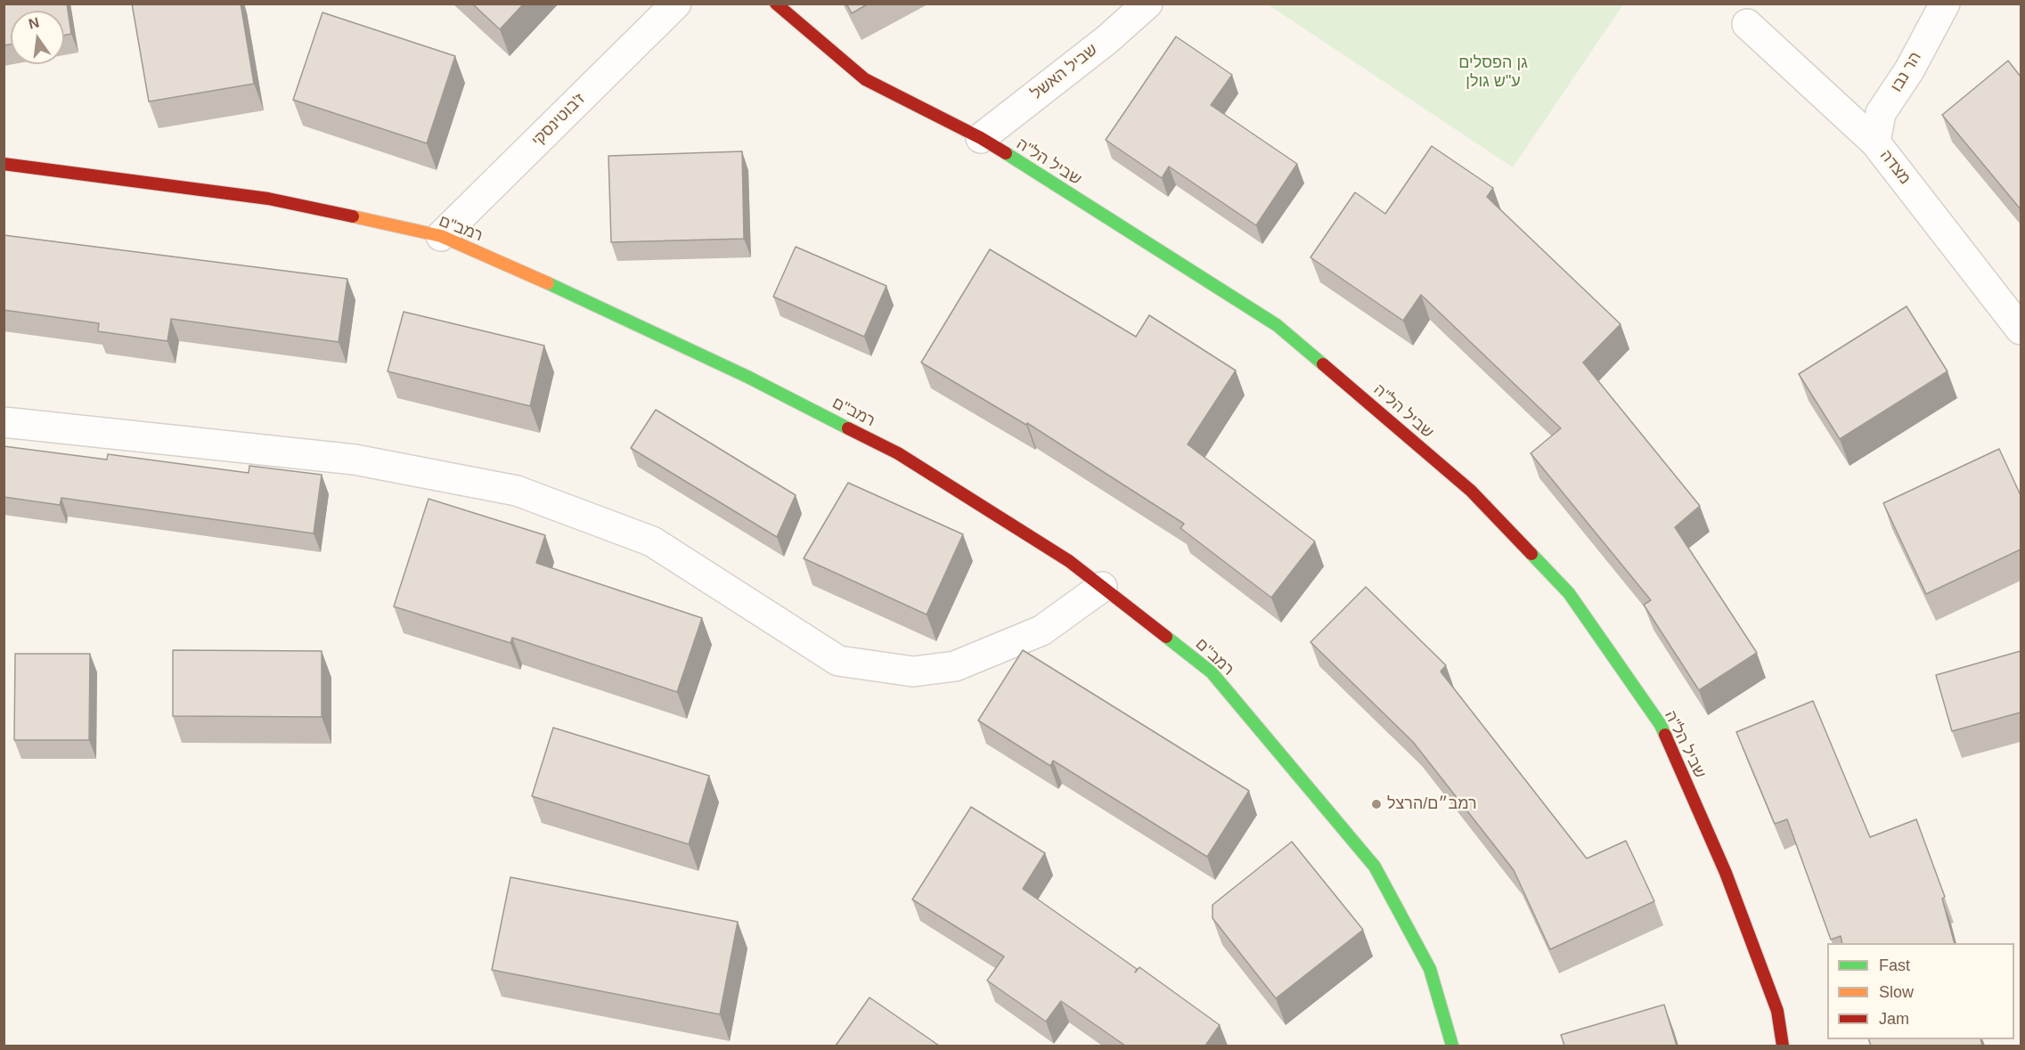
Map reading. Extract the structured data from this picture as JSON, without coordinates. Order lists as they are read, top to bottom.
{
  "streets": {
    "street": [
      "שביל האשל",
      "הר נבו",
      "ז'בוטינסקי",
      "שביל הל\"ה",
      "מצדה",
      "רמב\"ם"
    ]
  },
  "crossings": [
    ["שביל האשל", "שביל הל\"ה"],
    ["הר נבו", "מצדה"],
    ["ז'בוטינסקי", "רמב\"ם"]
  ],
  "parks": ["גן הפסלים ע\"ש גולן"],
  "places": ["רמב״ם/הרצל"],
  "legend": ["Fast", "Slow", "Jam"],
  "north": "top"
}
